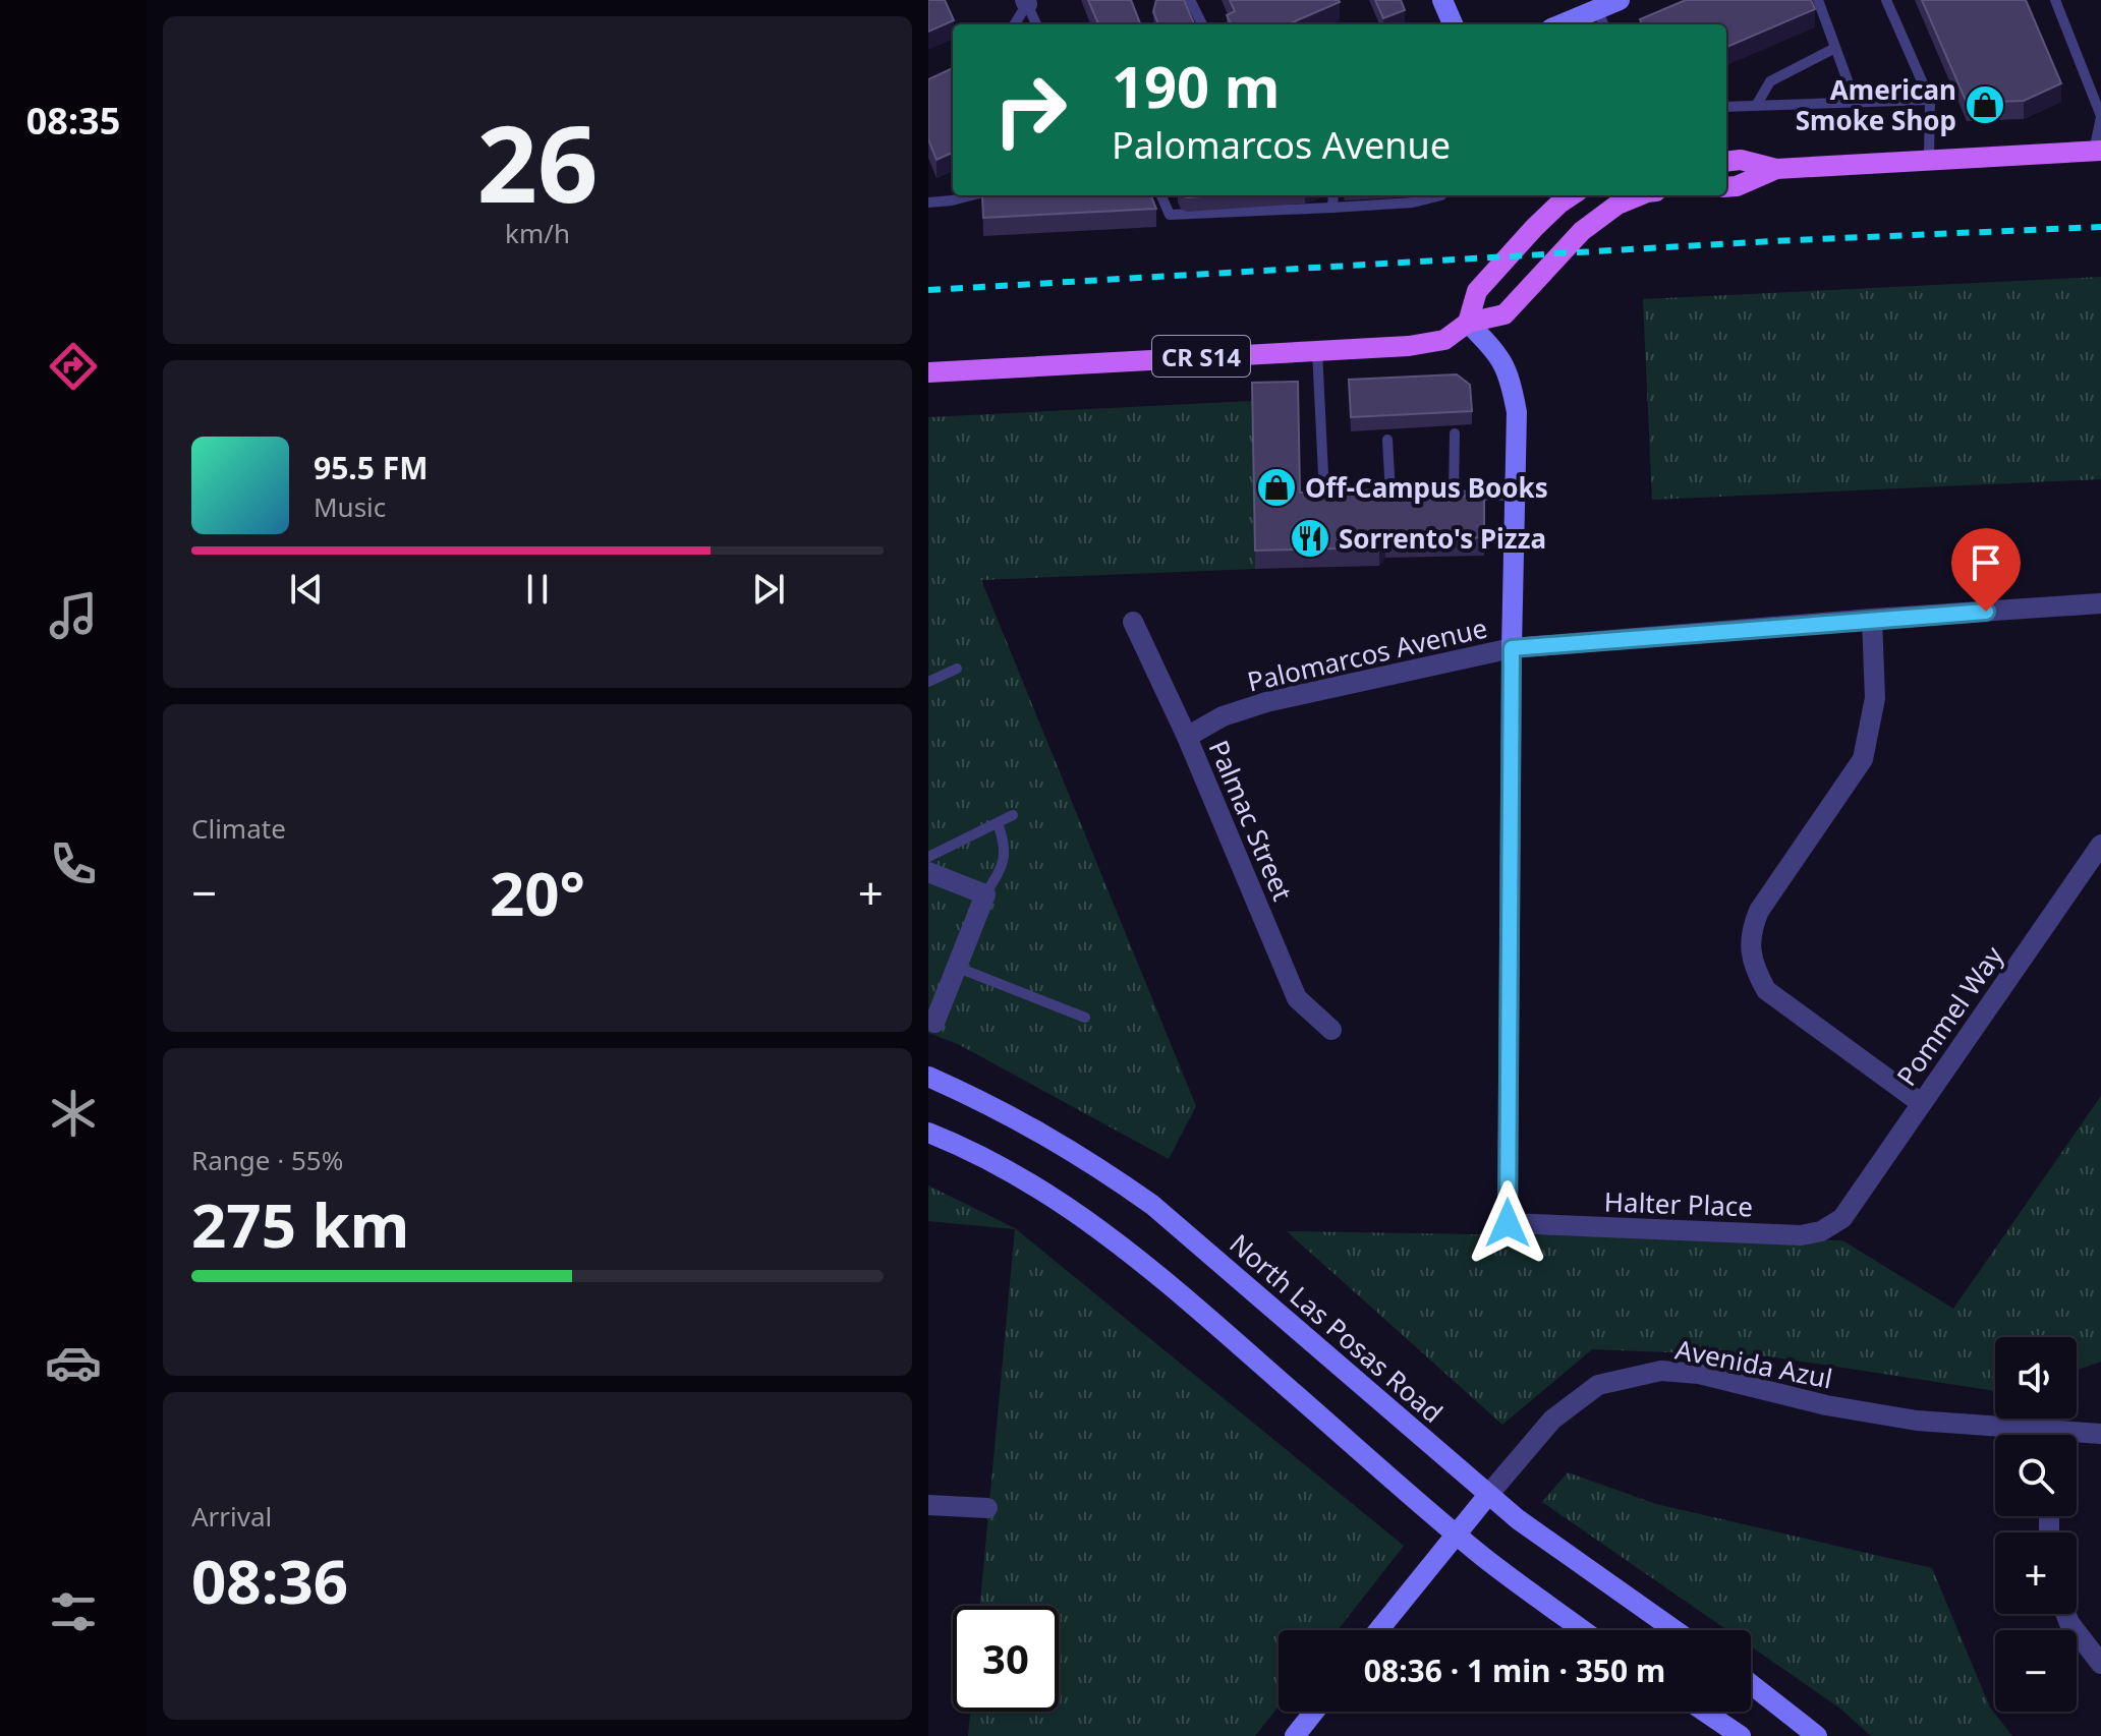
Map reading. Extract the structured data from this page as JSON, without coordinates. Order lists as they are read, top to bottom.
{
  "streets": {
    "main road": ["CR S14", "North Las Posas Road", "Avenida Azul"],
    "street": [
      "Palomarcos Avenue",
      "Palmac Street",
      "Pommel Way",
      "Halter Place"
    ]
  },
  "crossings": [
    ["Palomarcos Avenue", "Palmac Street"],
    ["Palomarcos Avenue", "Halter Place"],
    ["Pommel Way", "Halter Place"],
    ["North Las Posas Road", "Avenida Azul"]
  ],
  "places": {
    "shop": ["American Smoke Shop", "Off-Campus Books"],
    "restaurant": ["Sorrento's Pizza"]
  },
  "page": {
    "tabs": "08:35",
    "tile": [
      ["26", "km/h"],
      "Climate",
      ["Range · 55%", "275 km"],
      ["Arrival", "08:36"]
    ],
    "turn": ["190 m", "Palomarcos Avenue"],
    "song": ["95.5 FM", "Music"],
    "heat": ["−", "20°", "+"],
    "map_buttons": ["+", "−"],
    "limit": "30",
    "trip": "08:36 · 1 min · 350 m"
  }
}
